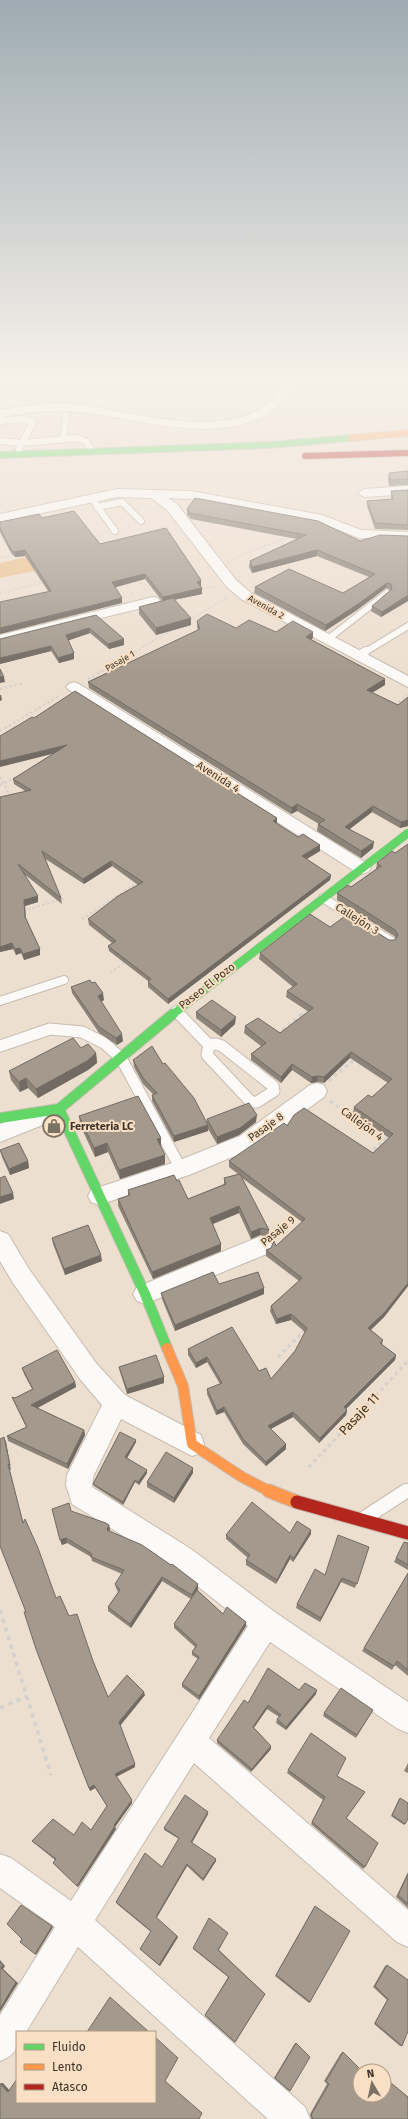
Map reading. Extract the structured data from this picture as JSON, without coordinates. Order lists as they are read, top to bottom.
{
  "streets": {
    "main road": ["Paseo El Pozo"],
    "street": [
      "Avenida 2",
      "Avenida 4",
      "Pasaje 8",
      "Pasaje 9"
    ],
    "lane": ["Callejón 3"],
    "path": ["Pasaje 1", "Callejón 4", "Pasaje 11"]
  },
  "crossings": [
    ["Pasaje 1", "Avenida 4"],
    ["Avenida 4", "Paseo El Pozo"],
    ["Callejón 3", "Paseo El Pozo"],
    ["Callejón 4", "Pasaje 8"]
  ],
  "places": {
    "shop": ["Ferreteria LC"]
  },
  "legend": ["Fluido", "Lento", "Atasco"],
  "north": "top"
}
